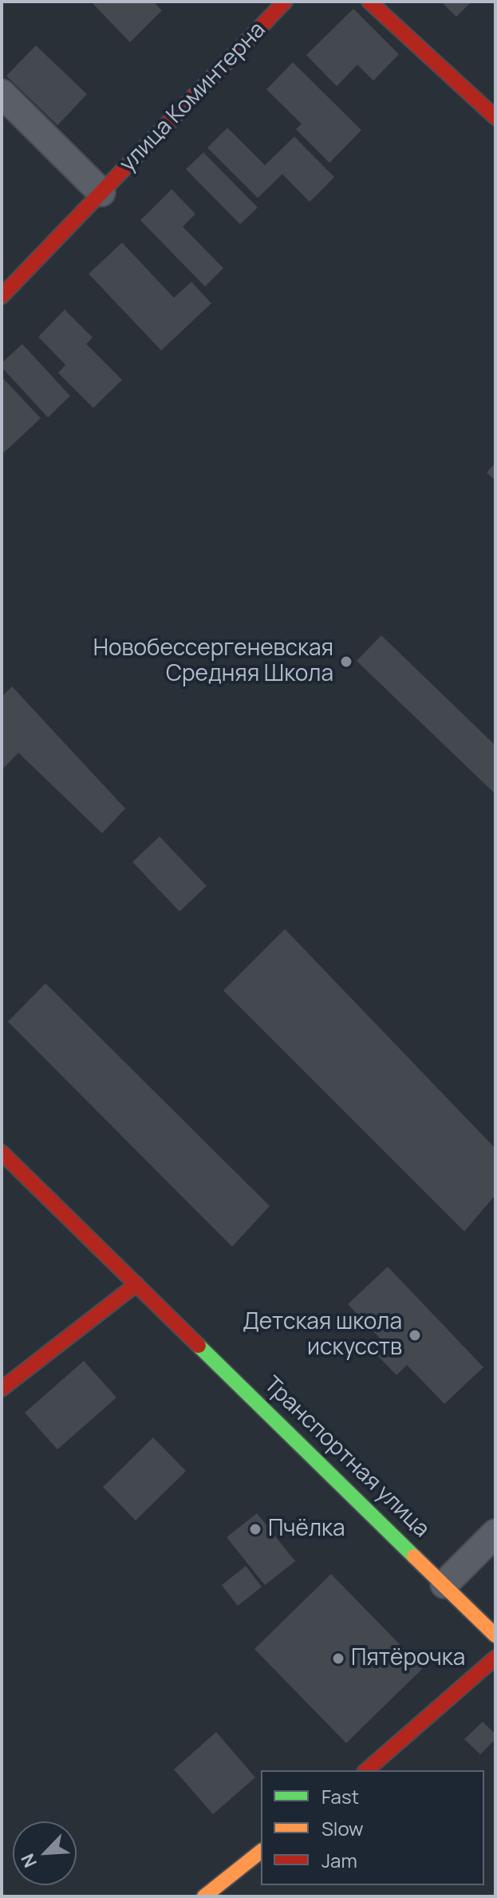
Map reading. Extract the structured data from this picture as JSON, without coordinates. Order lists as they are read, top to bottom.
{
  "streets": {
    "street": ["улица Коминтерна", "Транспортная улица"]
  },
  "places": [
    "Новобессергеневская Средняя Школа",
    "Детская школа искусств",
    "Пчёлка",
    "Пятёрочка"
  ],
  "legend": ["Fast", "Slow", "Jam"],
  "north": "bottom left"
}
